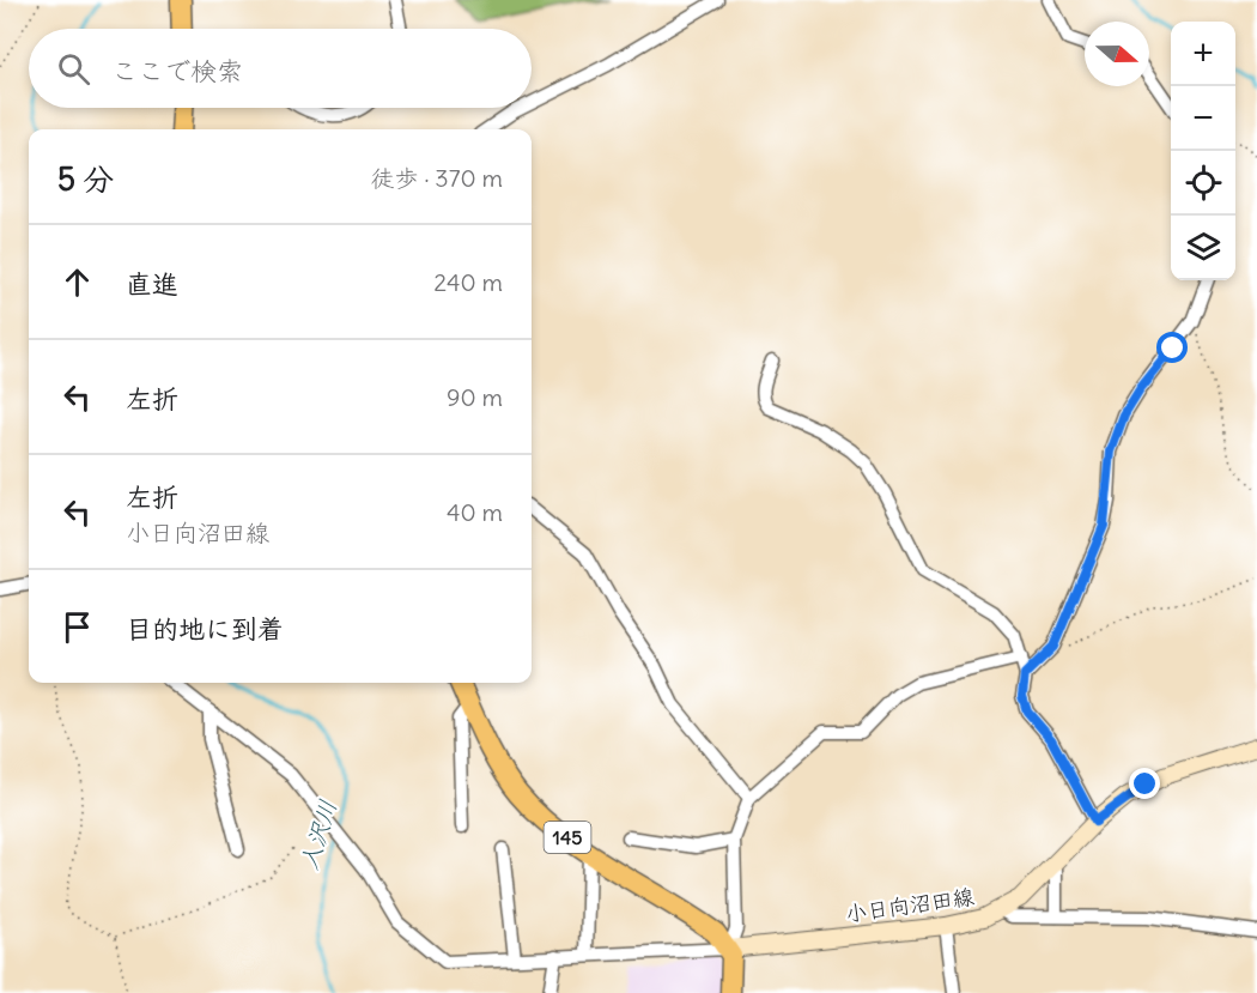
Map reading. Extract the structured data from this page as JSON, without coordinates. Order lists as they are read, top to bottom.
{
  "streets": {
    "highway": ["145"],
    "main road": ["小日向沼田線"]
  },
  "crossings": [
    ["145", "小日向沼田線"]
  ],
  "water": ["入沢川"],
  "north": "right",
  "page": {
    "map_buttons": ["+", "−"],
    "search": "ここで検索",
    "heading": ["5 分", "徒歩 · 370 m"],
    "list": [
      ["直進", "240 m"],
      ["左折", "90 m"],
      ["左折", "小日向沼田線", "40 m"],
      "目的地に到着"
    ]
  }
}
